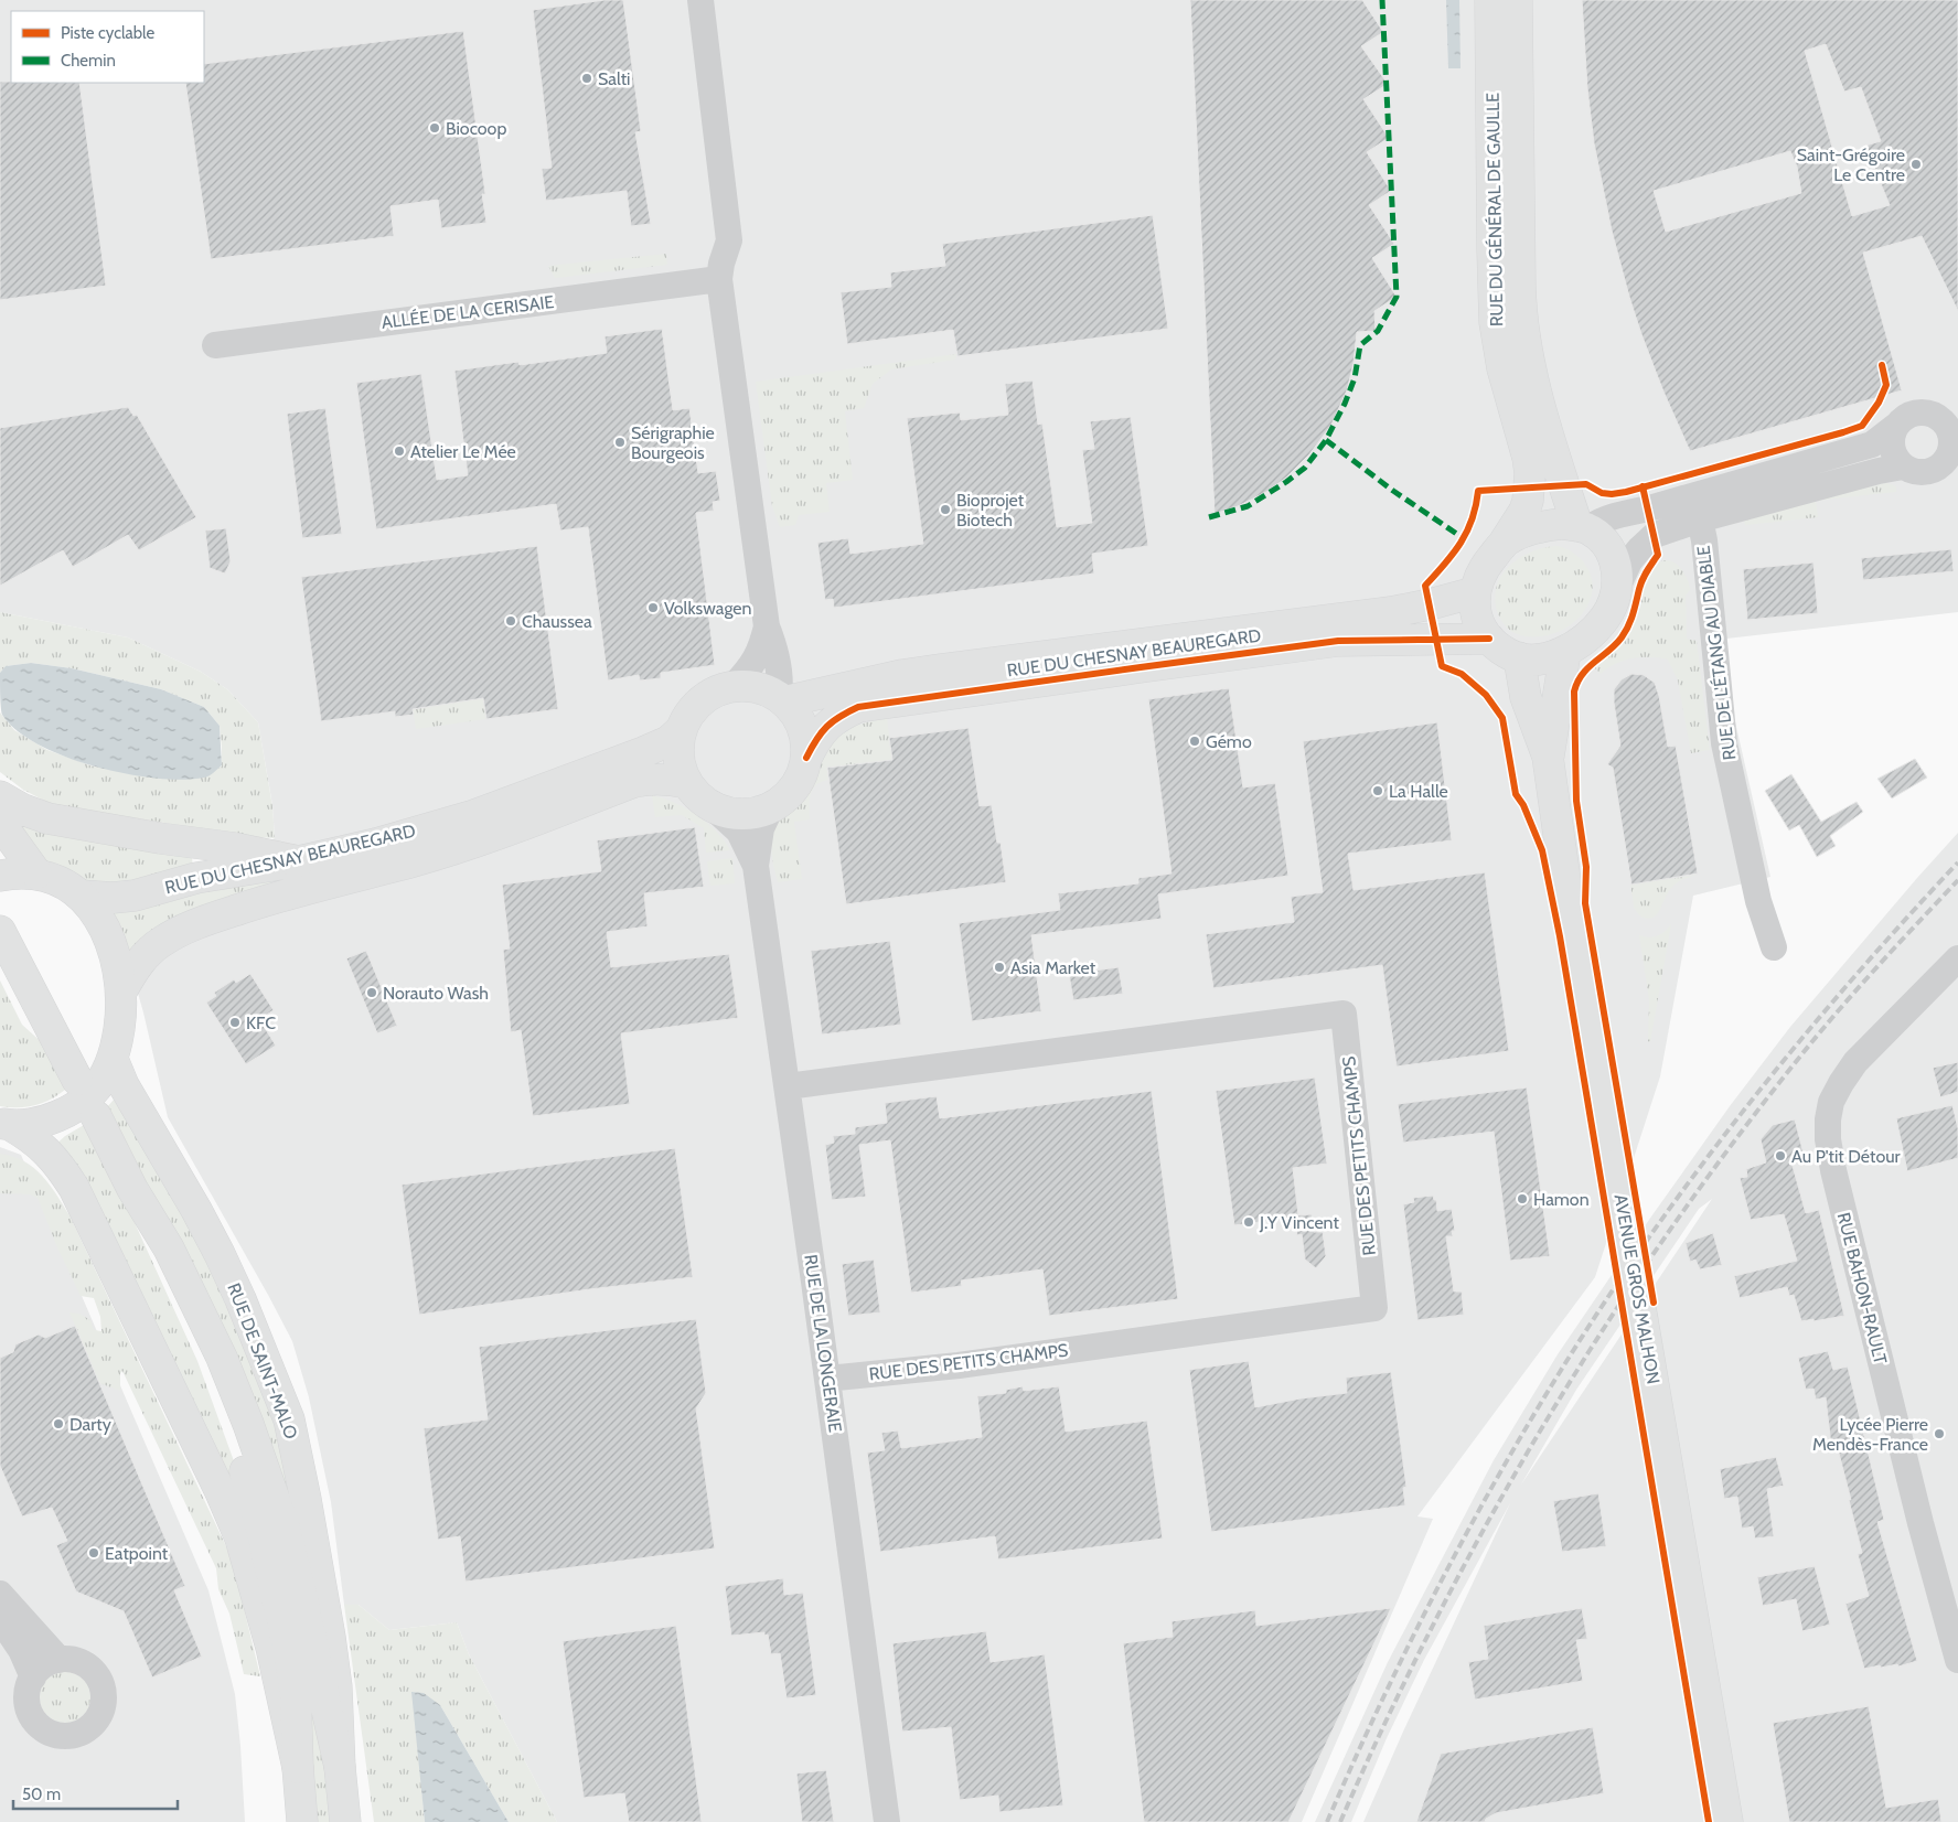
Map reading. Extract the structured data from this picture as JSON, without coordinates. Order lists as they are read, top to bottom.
{
  "streets": {
    "main road": [
      "RUE DU GÉNÉRAL DE GAULLE",
      "RUE DU CHESNAY BEAUREGARD",
      "AVENUE GROS MALHON",
      "RUE DE SAINT-MALO"
    ],
    "street": [
      "ALLÉE DE LA CERISAIE",
      "RUE DE L'ÉTANG AU DIABLE",
      "RUE DES PETITS CHAMPS",
      "RUE BAHON-RAULT",
      "RUE DE LA LONGERAIE"
    ]
  },
  "crossings": [
    ["RUE DU GÉNÉRAL DE GAULLE", "RUE DU CHESNAY BEAUREGARD"],
    ["RUE DU GÉNÉRAL DE GAULLE", "AVENUE GROS MALHON"],
    ["RUE DU CHESNAY BEAUREGARD", "AVENUE GROS MALHON"],
    ["RUE DU CHESNAY BEAUREGARD", "RUE DE LA LONGERAIE"],
    ["RUE DES PETITS CHAMPS", "RUE DE LA LONGERAIE"]
  ],
  "places": [
    "Salti",
    "Biocoop",
    "Saint-Grégoire Le Centre",
    "Sérigraphie Bourgeois",
    "Atelier Le Mée",
    "Bioprojet Biotech",
    "Volkswagen",
    "Chaussea",
    "Gémo",
    "La Halle",
    "Asia Market",
    "Norauto Wash",
    "KFC",
    "Au P'tit Détour",
    "Hamon",
    "J.Y Vincent",
    "Darty",
    "Lycée Pierre Mendès-France",
    "Eatpoint"
  ],
  "legend": ["Piste cyclable", "Chemin"],
  "scale_bar": "50 m"
}
